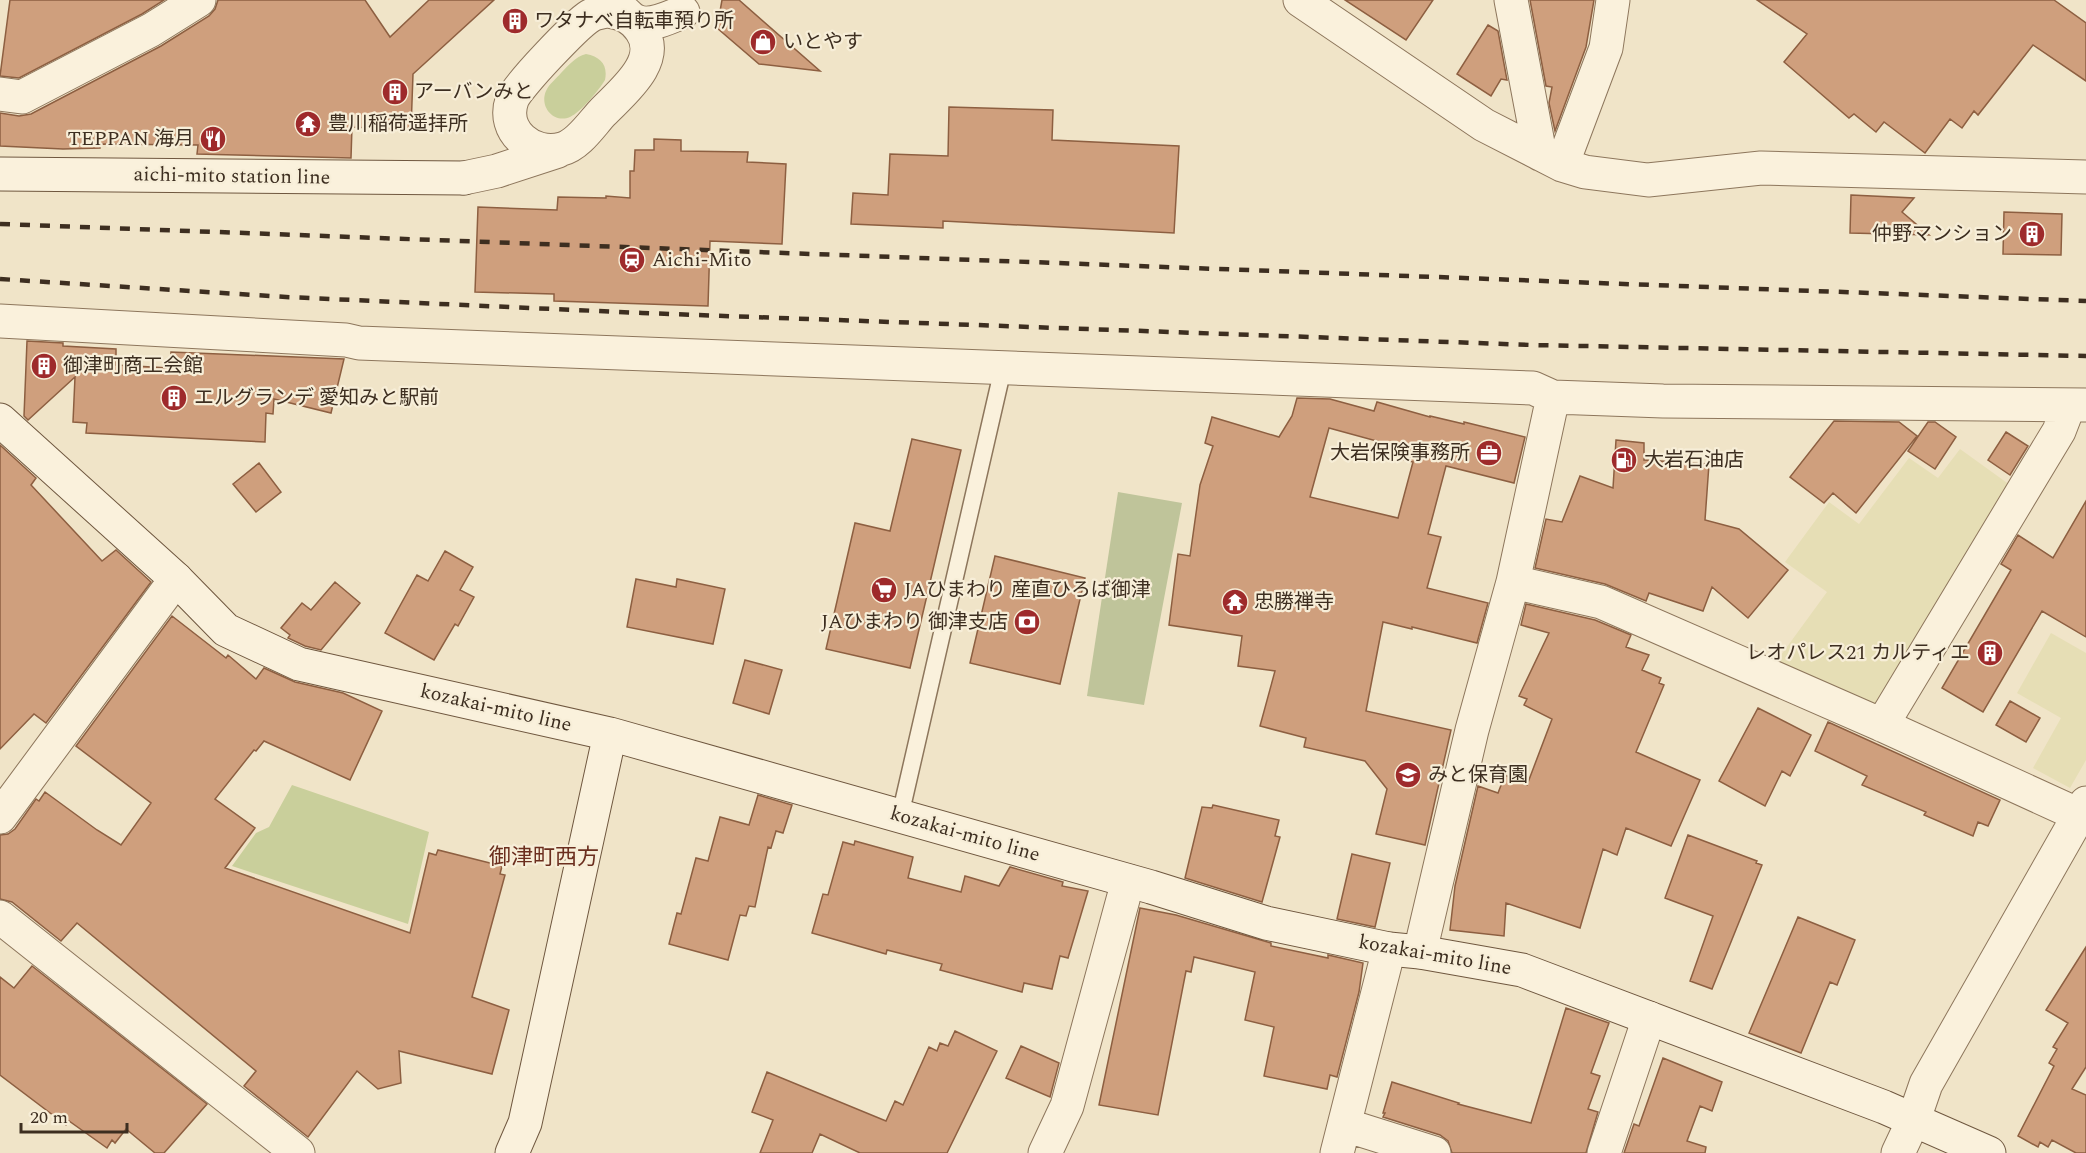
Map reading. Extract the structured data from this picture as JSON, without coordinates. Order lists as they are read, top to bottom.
{
  "streets": {
    "street": ["aichi-mito station line", "kozakai-mito line"]
  },
  "districts": ["御津町西方"],
  "places": {
    "building": [
      "ワタナベ自転車預り所",
      "アーバンみと",
      "仲野マンション",
      "御津町商工会館",
      "エルグランデ 愛知みと駅前",
      "レオパレス21 カルティエ"
    ],
    "shop": ["いとやす"],
    "temple": ["豊川稲荷遥拝所", "忠勝禅寺"],
    "restaurant": ["TEPPAN 海月"],
    "station": ["Aichi-Mito"],
    "office": ["大岩保険事務所"],
    "fuel station": ["大岩石油店"],
    "supermarket": ["JAひまわり 産直ひろば御津"],
    "bank": ["JAひまわり 御津支店"],
    "school or university": ["みと保育園"]
  },
  "scale_bar": "20 m"
}
